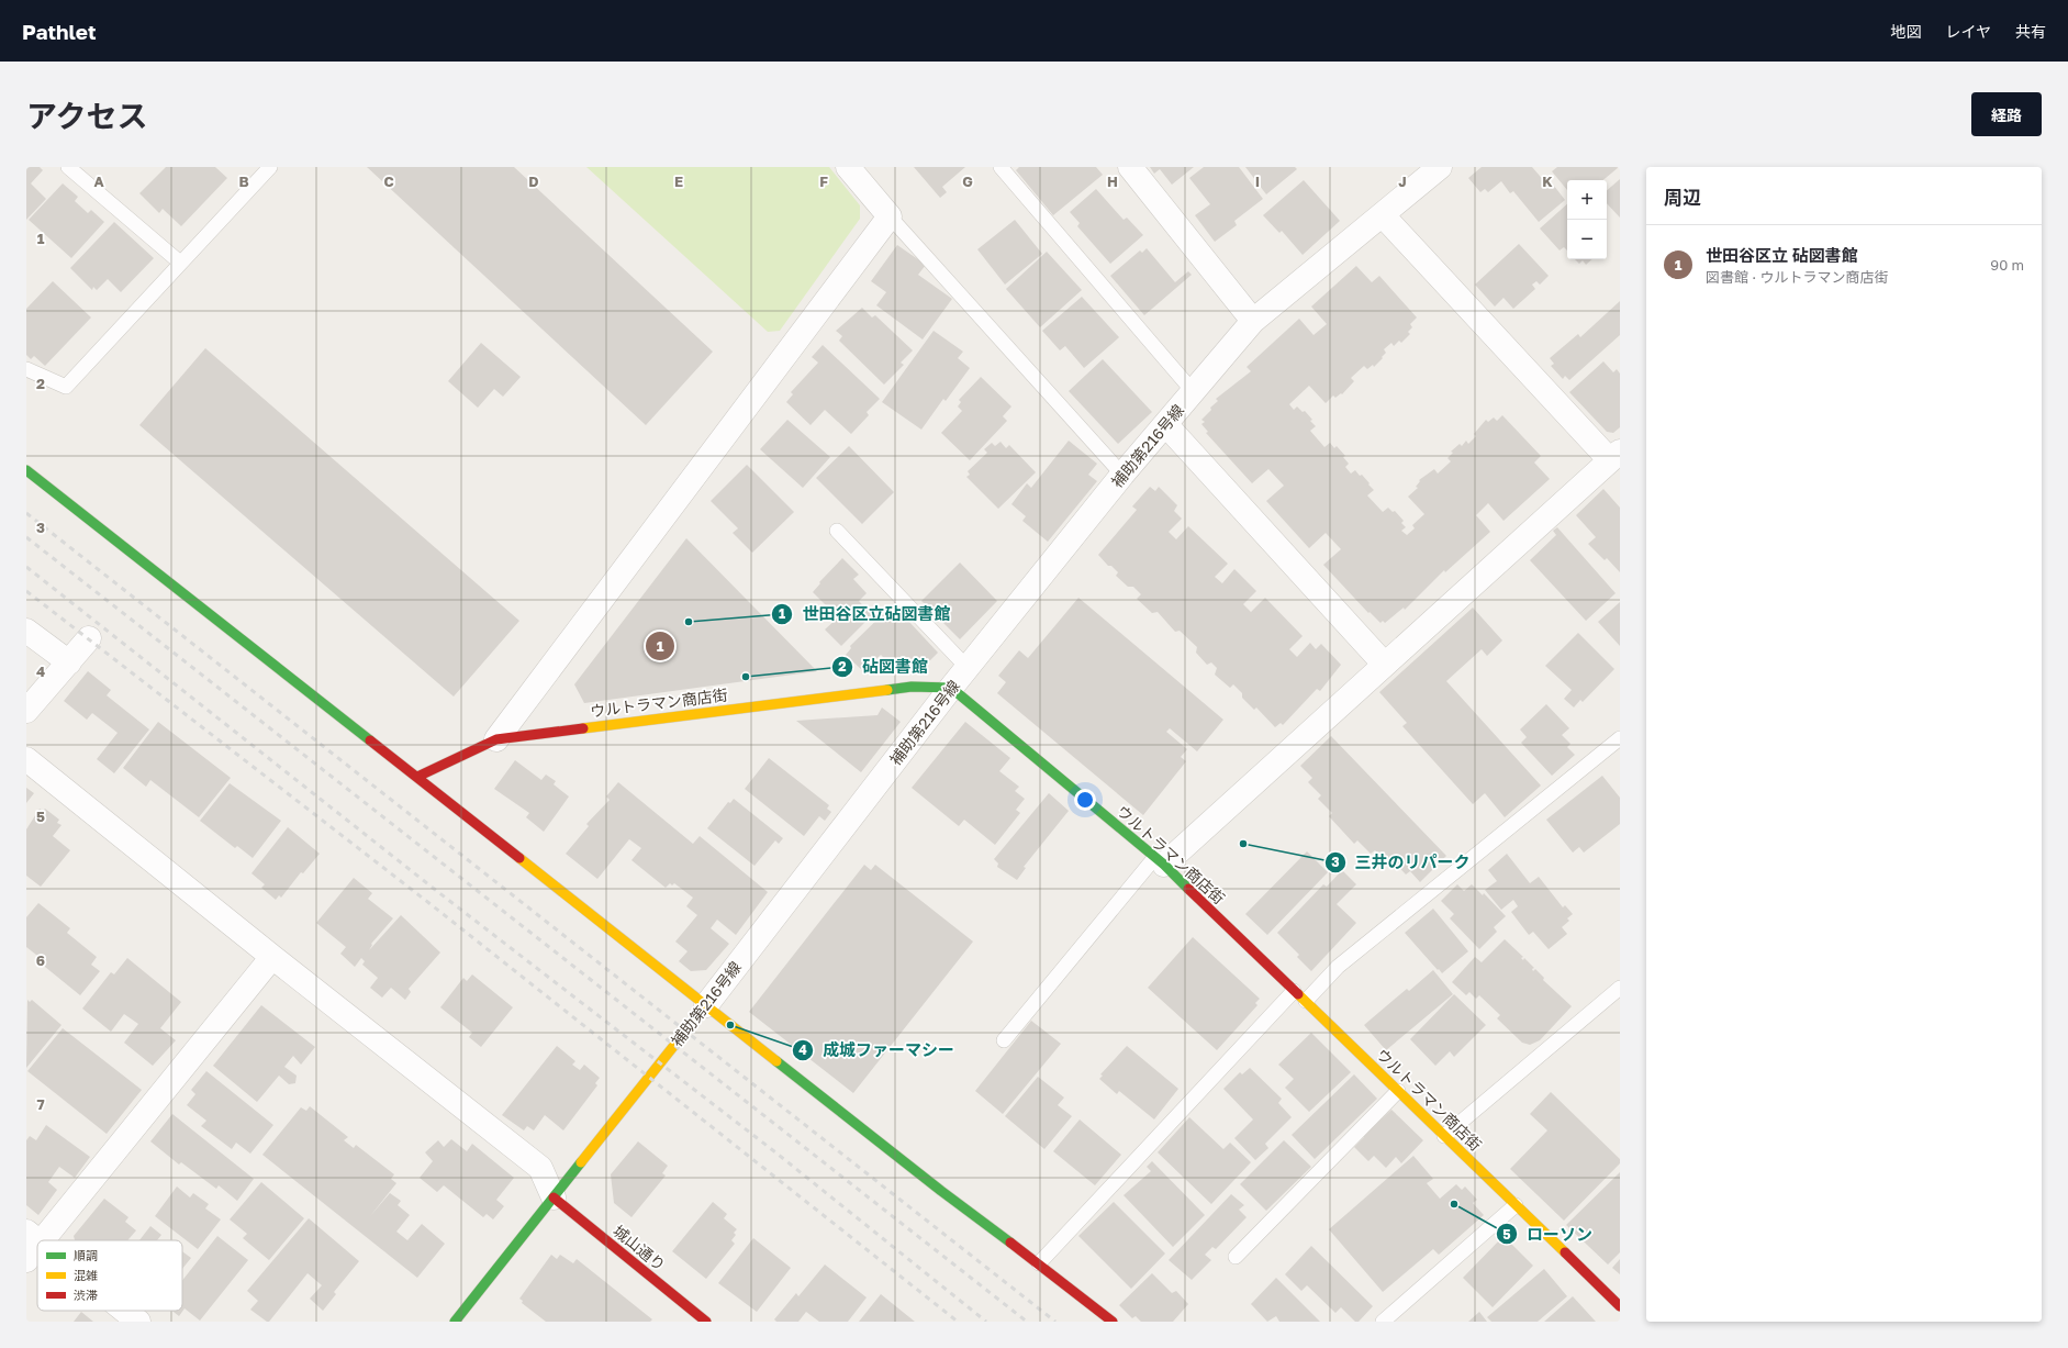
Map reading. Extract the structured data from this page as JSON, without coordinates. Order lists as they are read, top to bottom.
{
  "streets": {
    "street": ["補助第216号線", "ウルトラマン商店街", "城山通り"]
  },
  "crossings": [
    ["補助第216号線", "ウルトラマン商店街"],
    ["補助第216号線", "城山通り"]
  ],
  "places": [
    "世田谷区立砧図書館",
    "砧図書館",
    "三井のリパーク",
    "成城ファーマシー",
    "ローソン"
  ],
  "legend": ["順調", "混雑", "渋滞"],
  "page": {
    "header": "Pathlet",
    "nav": ["地図", "レイヤ", "共有"],
    "title": "アクセス",
    "buttons": "経路",
    "heading": "周辺",
    "map_buttons": ["+", "−"],
    "list": [
      {
        "mark": "1",
        "name": "世田谷区立 砧図書館",
        "note": "図書館 · ウルトラマン商店街",
        "value": "90 m"
      }
    ],
    "pins": "1"
  },
  "grid": {
    "columns": [
      "A",
      "B",
      "C",
      "D",
      "E",
      "F",
      "G",
      "H",
      "I",
      "J",
      "K"
    ],
    "rows": [
      "1",
      "2",
      "3",
      "4",
      "5",
      "6",
      "7"
    ]
  }
}
